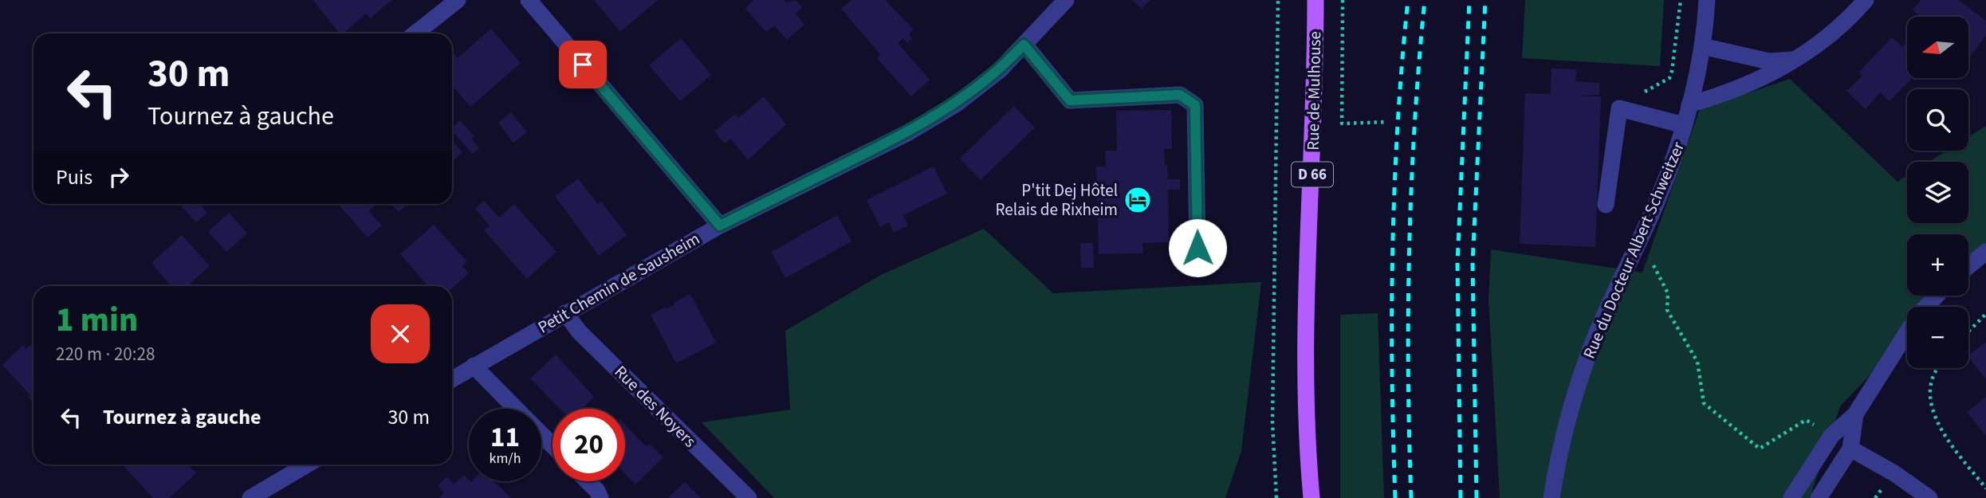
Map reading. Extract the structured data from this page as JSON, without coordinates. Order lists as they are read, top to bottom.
{
  "streets": {
    "main road": ["Rue de Mulhouse", "D 66"],
    "street": ["Rue du Docteur Albert Schweitzer", "Petit Chemin de Sausheim", "Rue des Noyers"]
  },
  "crossings": [
    ["Petit Chemin de Sausheim", "Rue des Noyers"]
  ],
  "places": {
    "hotel": ["P'tit Dej Hôtel Relais de Rixheim"]
  },
  "north": "left",
  "page": {
    "map_buttons": ["+", "−"],
    "turn": ["30 m", "Tournez à gauche"],
    "then": "Puis",
    "heading": ["1 min", "220 m · 20:28"],
    "list": [
      {
        "name": "Tournez à gauche",
        "value": "30 m"
      }
    ],
    "speed": "11 km/h",
    "limit": "20"
  }
}
